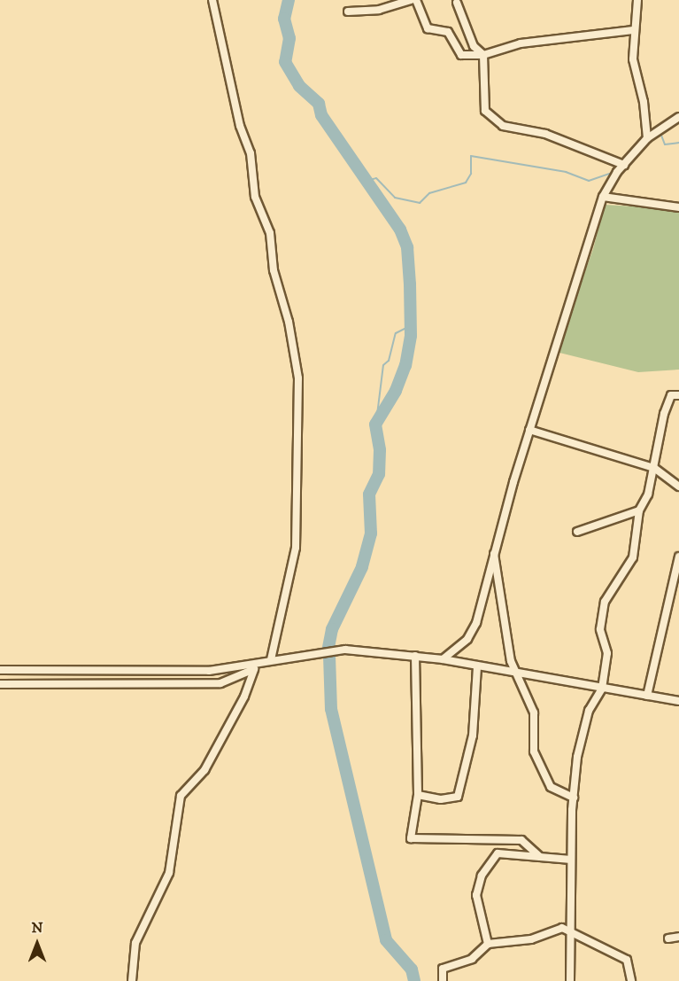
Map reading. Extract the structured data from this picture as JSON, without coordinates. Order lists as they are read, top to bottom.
{
  "north": "top"
}
